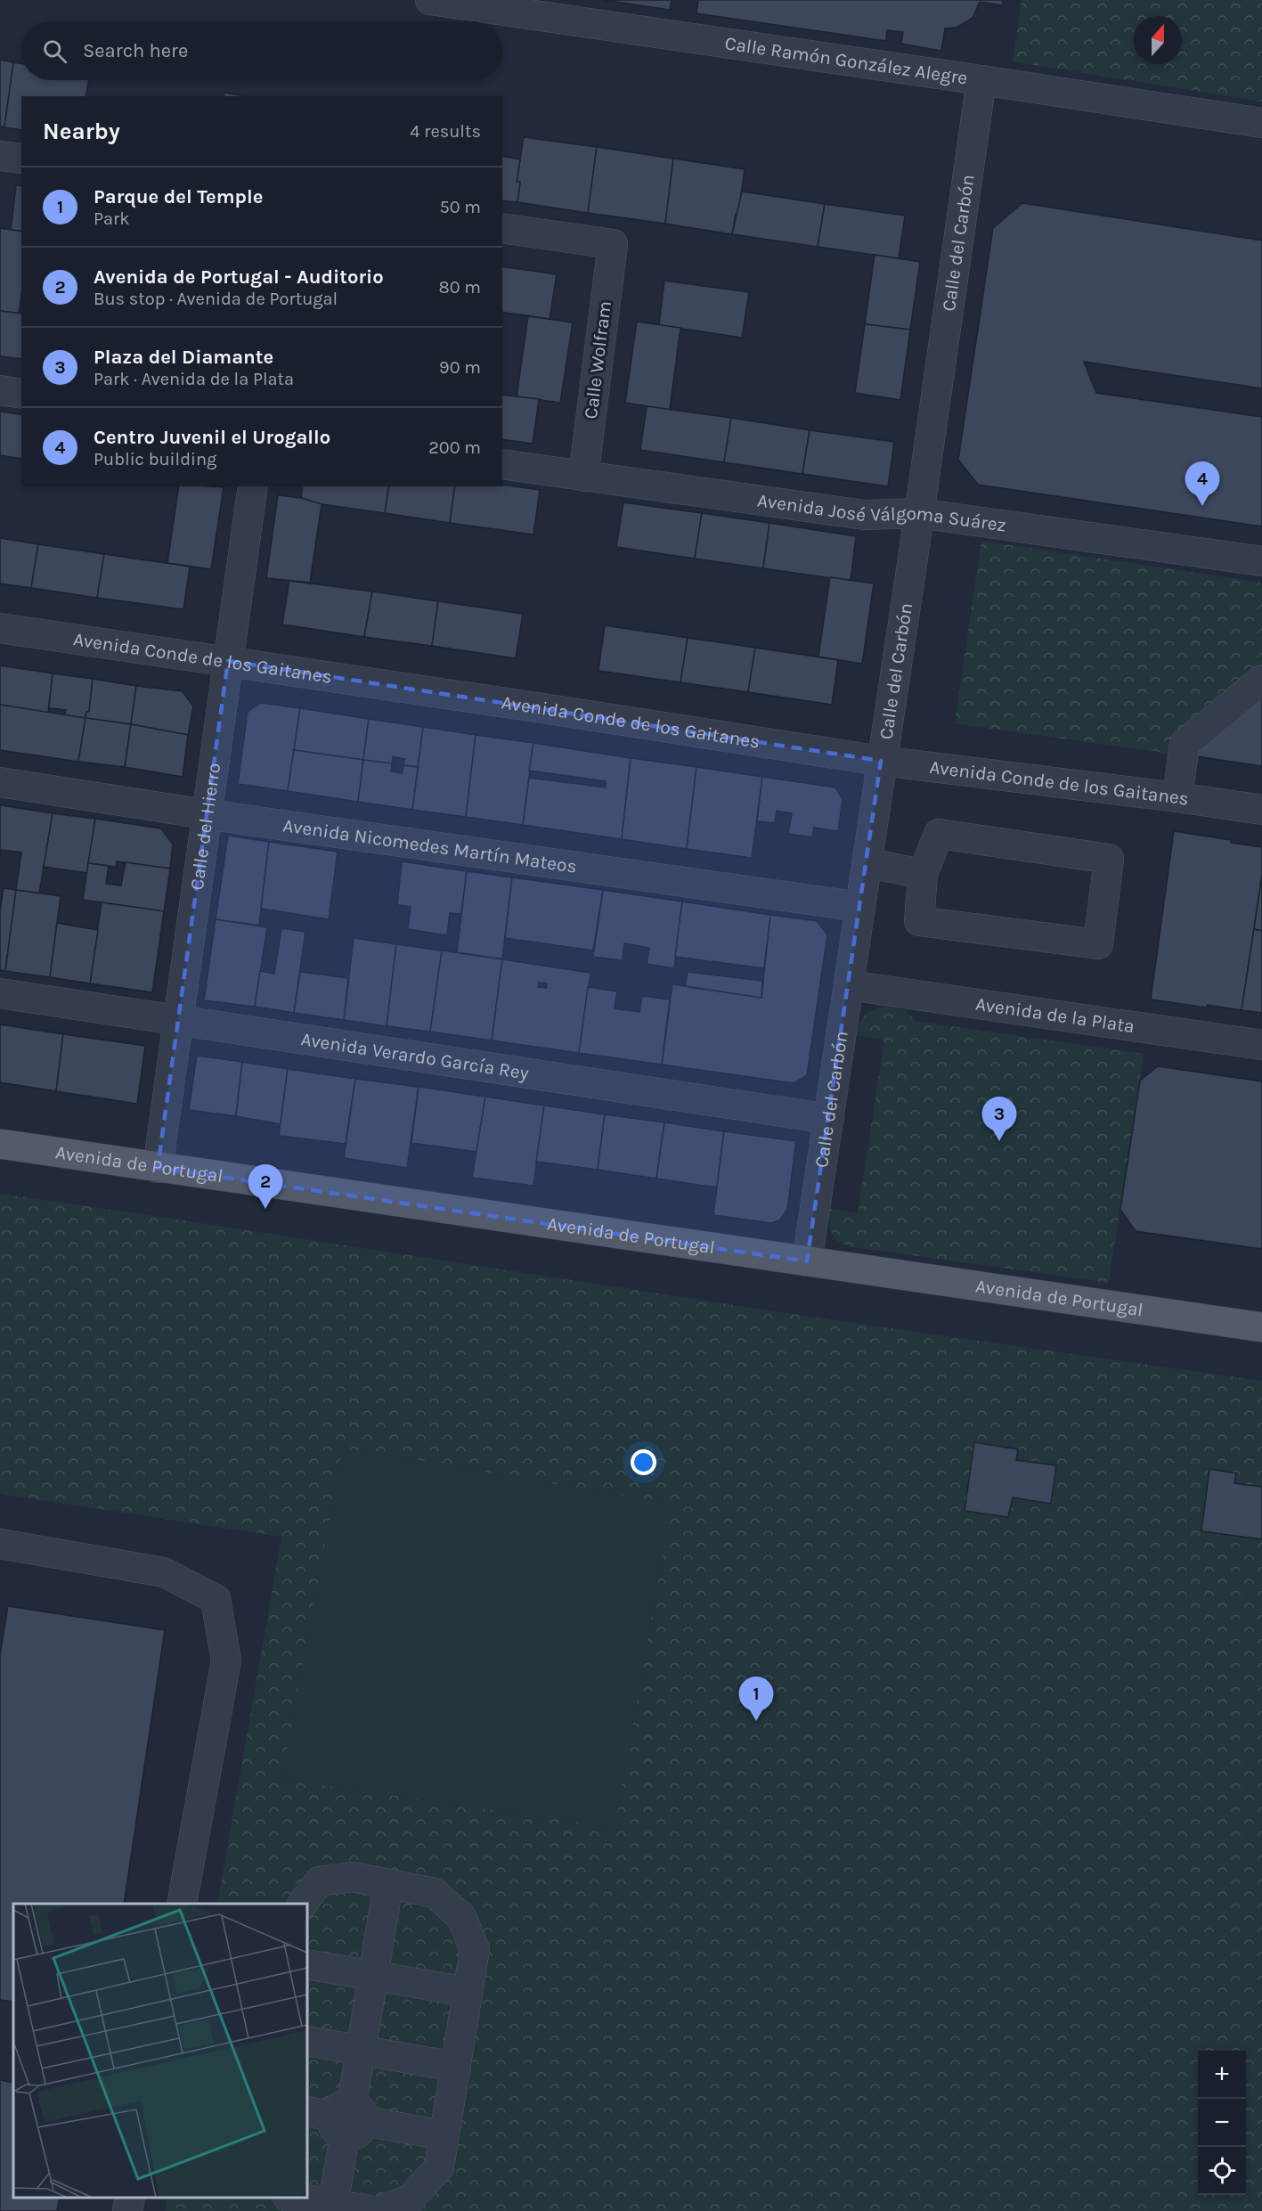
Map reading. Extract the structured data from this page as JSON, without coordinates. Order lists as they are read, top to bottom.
{
  "streets": {
    "main road": ["Avenida de Portugal"],
    "street": [
      "Calle Ramón González Alegre",
      "Calle del Carbón",
      "Calle Wolfram",
      "Avenida José Válgoma Suárez",
      "Avenida Conde de los Gaitanes",
      "Calle del Hierro",
      "Avenida Nicomedes Martín Mateos",
      "Avenida de la Plata",
      "Avenida Verardo García Rey"
    ]
  },
  "crossings": [
    ["Calle Ramón González Alegre", "Calle del Carbón"],
    ["Calle del Carbón", "Avenida José Válgoma Suárez"],
    ["Calle del Carbón", "Avenida Conde de los Gaitanes"],
    ["Calle del Carbón", "Avenida Nicomedes Martín Mateos"],
    ["Calle del Carbón", "Avenida de la Plata"],
    ["Calle del Carbón", "Avenida Verardo García Rey"],
    ["Calle del Carbón", "Avenida de Portugal"],
    ["Calle Wolfram", "Avenida José Válgoma Suárez"],
    ["Avenida Conde de los Gaitanes", "Calle del Hierro"],
    ["Calle del Hierro", "Avenida Nicomedes Martín Mateos"],
    ["Calle del Hierro", "Avenida Verardo García Rey"],
    ["Calle del Hierro", "Avenida de Portugal"]
  ],
  "north": "top",
  "page": {
    "search": "Search here",
    "heading": ["Nearby", "4 results"],
    "list": [
      {
        "mark": "1",
        "name": "Parque del Temple",
        "note": "Park",
        "value": "50 m"
      },
      {
        "mark": "2",
        "name": "Avenida de Portugal - Auditorio",
        "note": "Bus stop · Avenida de Portugal",
        "value": "80 m"
      },
      {
        "mark": "3",
        "name": "Plaza del Diamante",
        "note": "Park · Avenida de la Plata",
        "value": "90 m"
      },
      {
        "mark": "4",
        "name": "Centro Juvenil el Urogallo",
        "note": "Public building",
        "value": "200 m"
      }
    ],
    "pins": [
      "4",
      "3",
      "2",
      "1"
    ],
    "map_buttons": ["+", "−"]
  }
}
